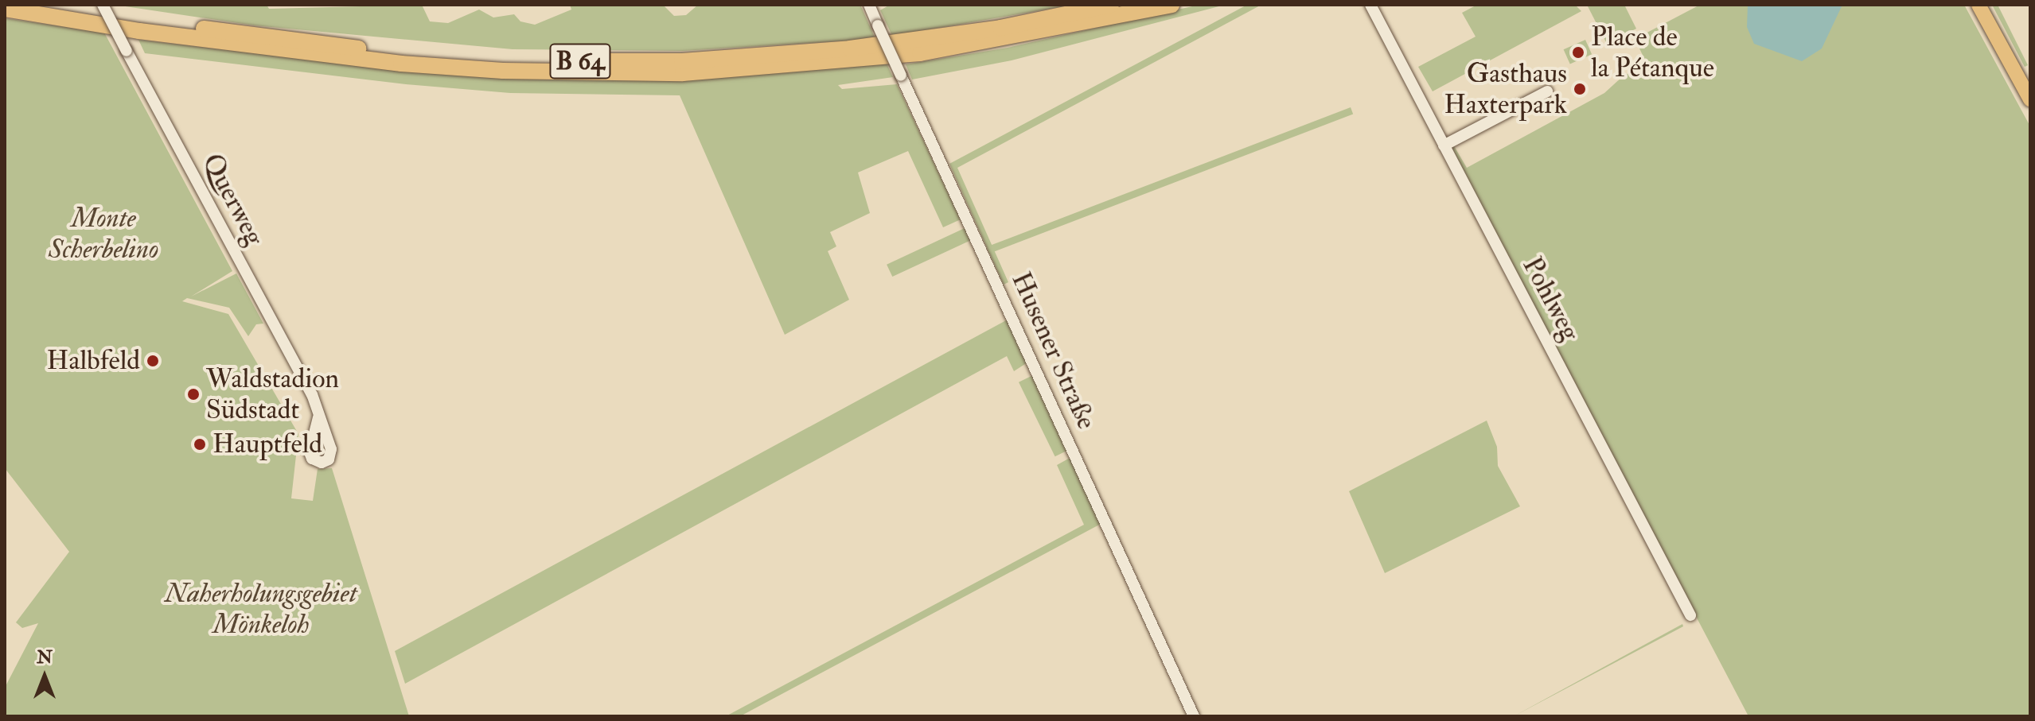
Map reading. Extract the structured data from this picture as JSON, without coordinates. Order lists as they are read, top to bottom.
{
  "streets": {
    "highway": ["B 64"],
    "street": ["Querweg", "Pohlweg", "Husener Straße"]
  },
  "parks": ["Monte Scherbelino", "Naherholungsgebiet Mönkeloh"],
  "places": [
    "Place de la Pétanque",
    "Gasthaus Haxterpark",
    "Halbfeld",
    "Waldstadion Südstadt",
    "Hauptfeld"
  ],
  "north": "top"
}
